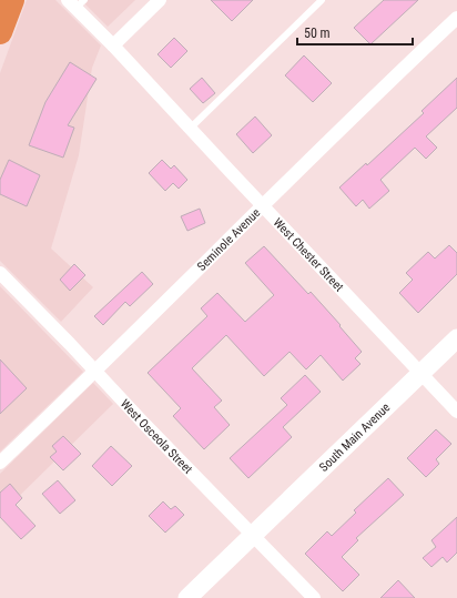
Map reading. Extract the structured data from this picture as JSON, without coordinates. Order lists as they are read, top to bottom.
{
  "streets": {
    "street": [
      "Seminole Avenue",
      "West Chester Street",
      "West Osceola Street",
      "South Main Avenue"
    ]
  },
  "crossings": [
    ["Seminole Avenue", "West Chester Street"],
    ["Seminole Avenue", "West Osceola Street"],
    ["West Chester Street", "South Main Avenue"],
    ["West Osceola Street", "South Main Avenue"]
  ],
  "scale_bar": "50 m"
}
